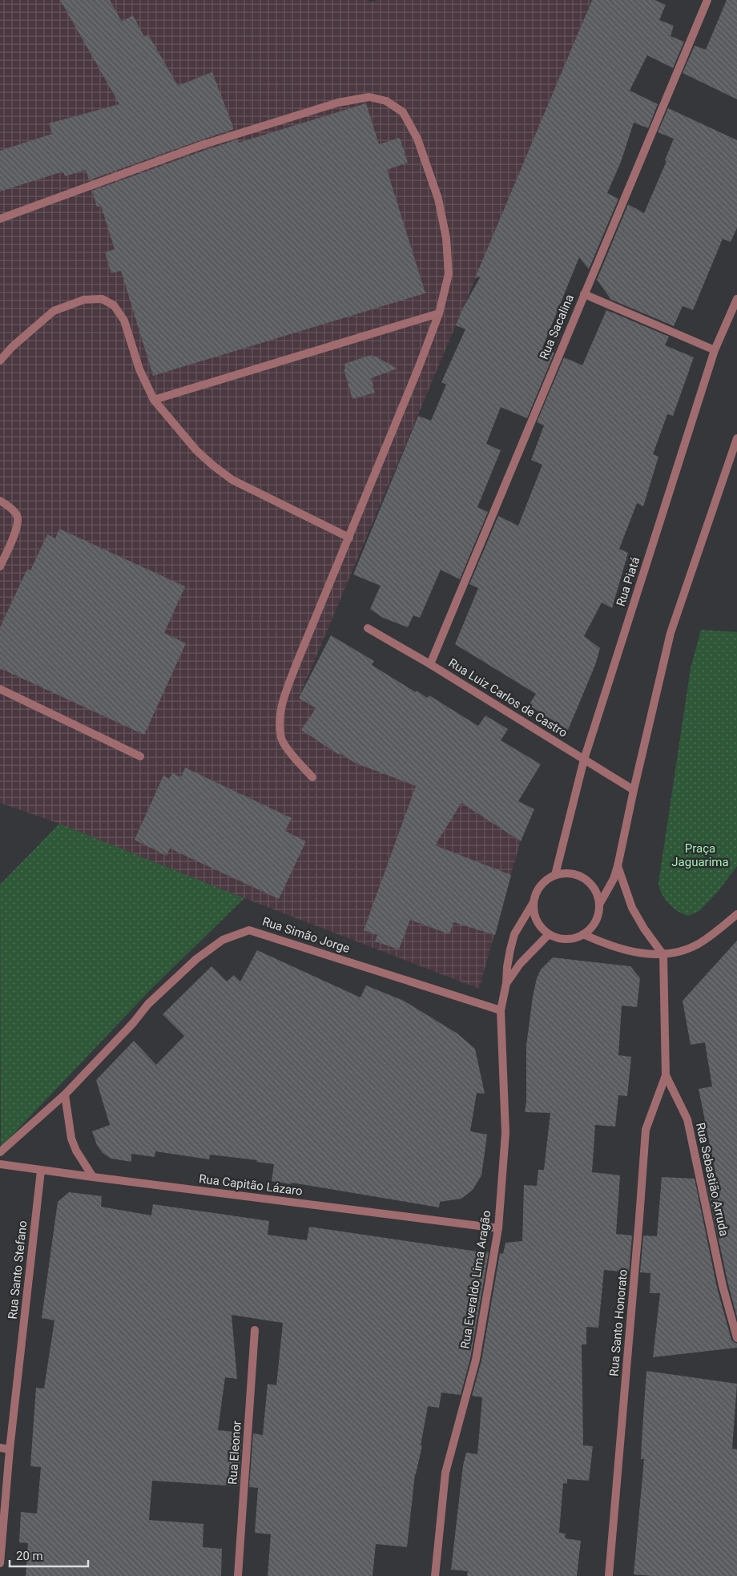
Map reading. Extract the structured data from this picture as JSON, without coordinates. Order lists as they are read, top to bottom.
{
  "streets": {
    "street": [
      "Rua Sacalina",
      "Rua Piatá",
      "Rua Luiz Carlos de Castro",
      "Rua Simão Jorge",
      "Rua Sebastião Arruda",
      "Rua Capitão Lázaro",
      "Rua Santo Stefano",
      "Rua Everaldo Lima Aragão",
      "Rua Santo Honorato",
      "Rua Eleonor"
    ]
  },
  "crossings": [
    ["Rua Sacalina", "Rua Luiz Carlos de Castro"],
    ["Rua Piatá", "Rua Luiz Carlos de Castro"],
    ["Rua Piatá", "Rua Everaldo Lima Aragão"],
    ["Rua Simão Jorge", "Rua Everaldo Lima Aragão"],
    ["Rua Sebastião Arruda", "Rua Santo Honorato"],
    ["Rua Capitão Lázaro", "Rua Santo Stefano"],
    ["Rua Capitão Lázaro", "Rua Everaldo Lima Aragão"]
  ],
  "parks": ["Praça Jaguarima"],
  "scale_bar": "20 m"
}
